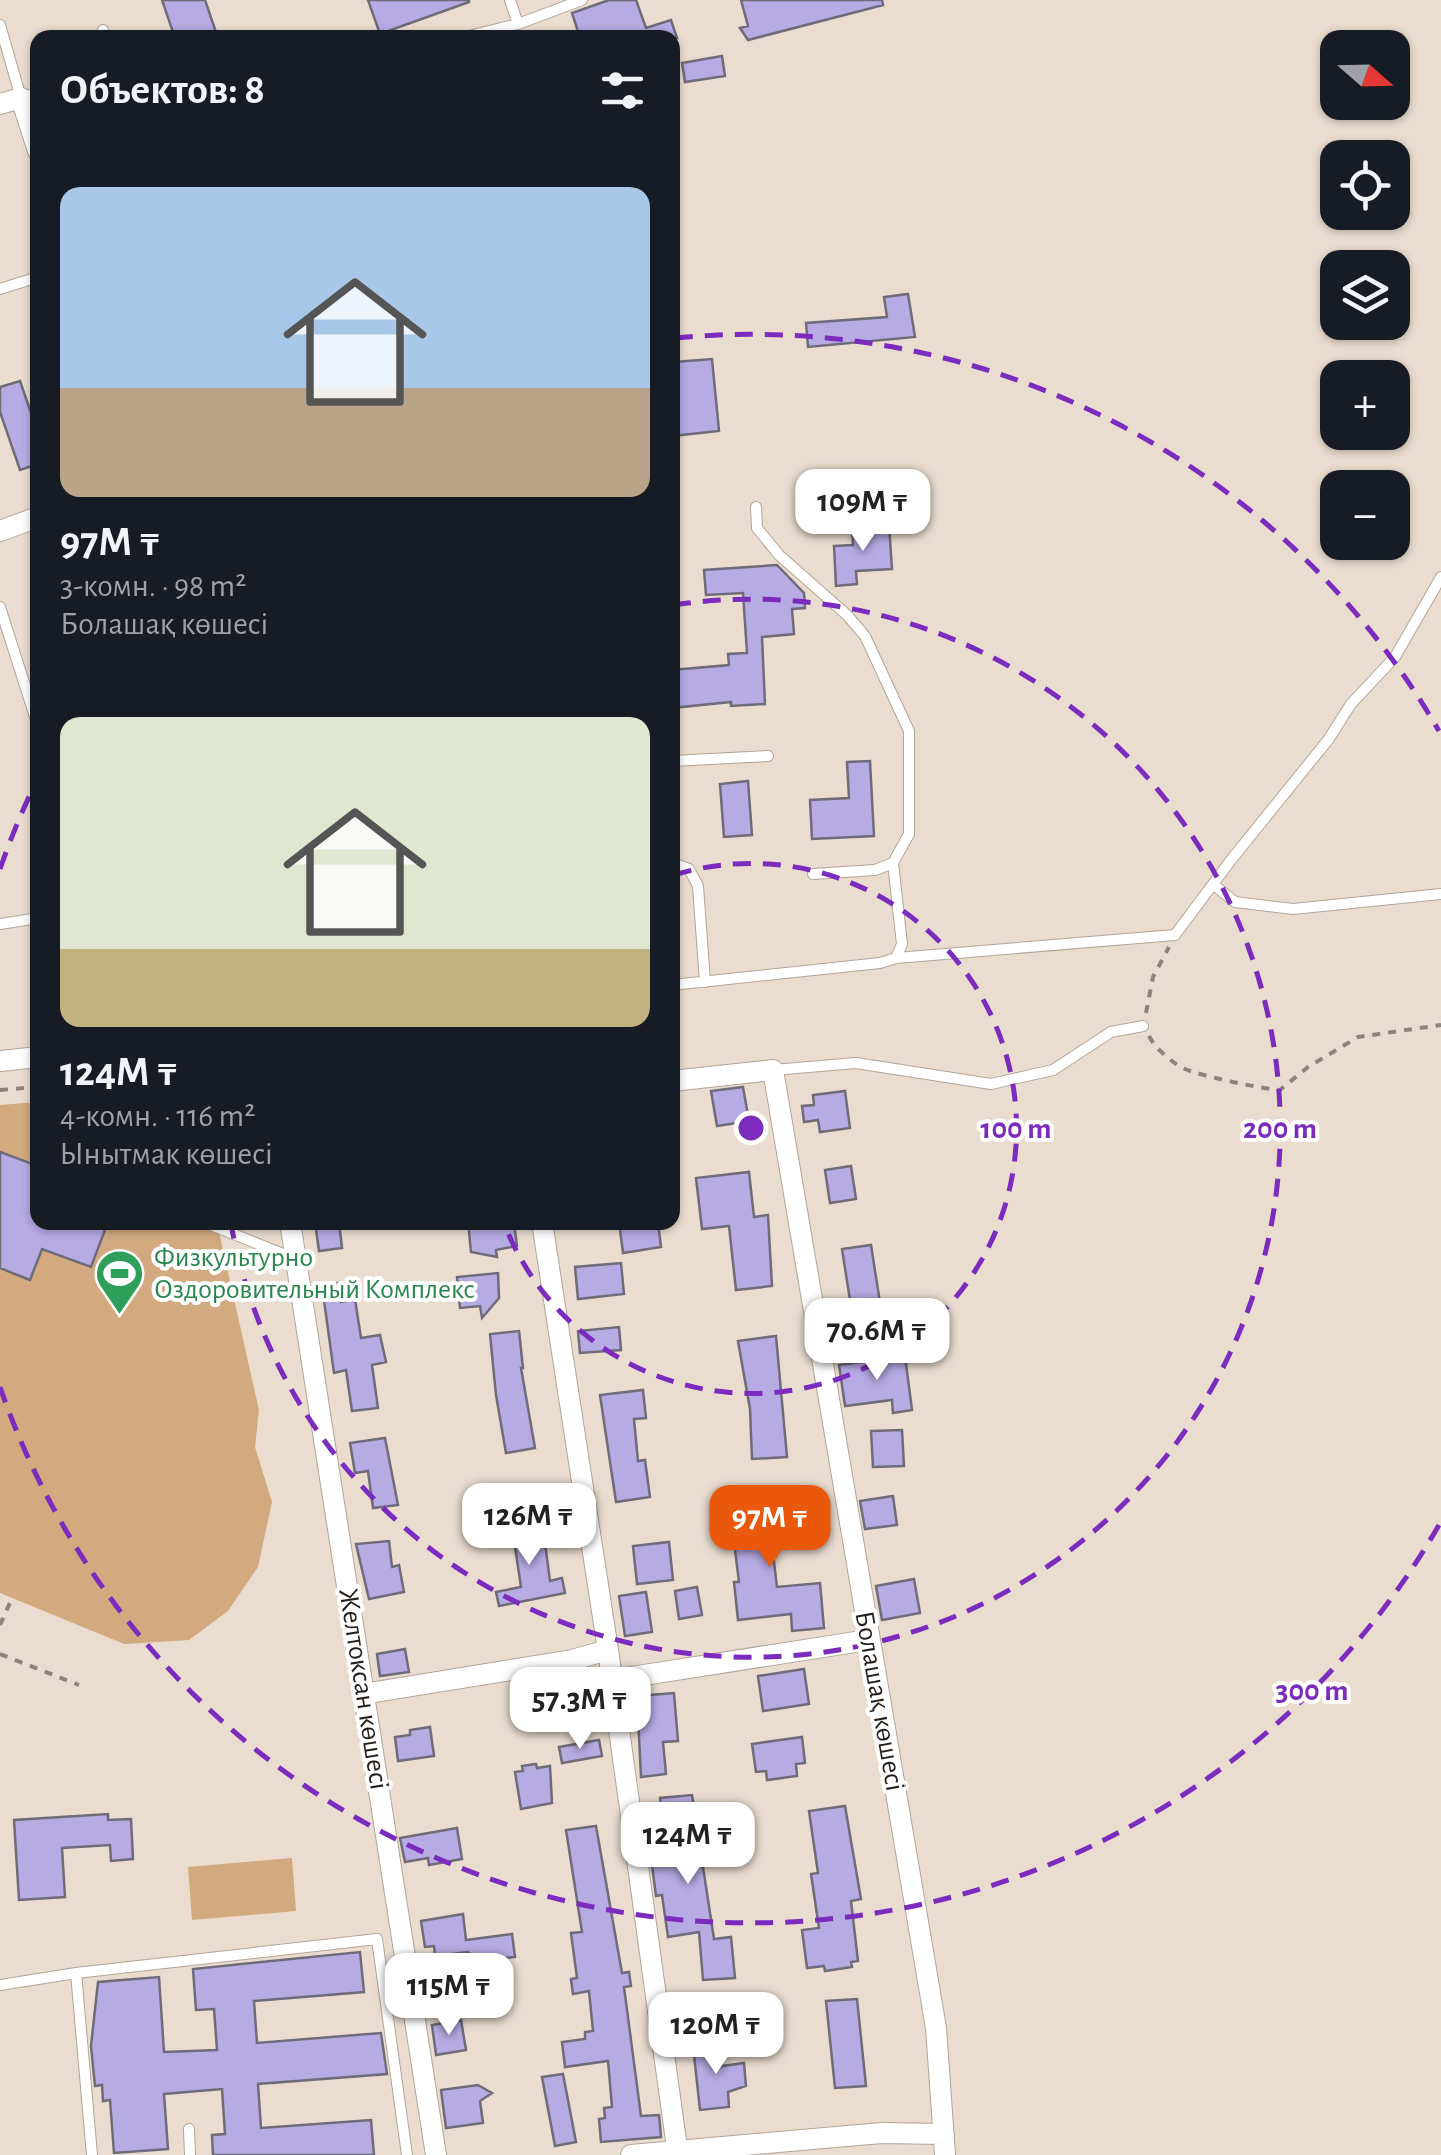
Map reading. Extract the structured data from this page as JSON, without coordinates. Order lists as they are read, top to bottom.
{
  "streets": {
    "street": ["Желтоксан көшесі", "Болашақ көшесі"]
  },
  "places": {
    "sports": ["Физкультурно Оздоровительный Комплекс"]
  },
  "north": "right",
  "page": {
    "map_buttons": ["+", "−"],
    "heading": "Объектов: 8",
    "list": [
      {
        "name": "97M ₸",
        "note": "3-комн. · 98 m² · Болашақ көшесі"
      },
      {
        "name": "124M ₸",
        "note": "4-комн. · 116 m² · Ынытмак көшесі"
      }
    ],
    "price": [
      "109M ₸",
      "70.6M ₸",
      "126M ₸",
      "97M ₸",
      "57.3M ₸",
      "124M ₸",
      "115M ₸",
      "120M ₸"
    ]
  },
  "rings": ["100 m", "200 m", "300 m"]
}
